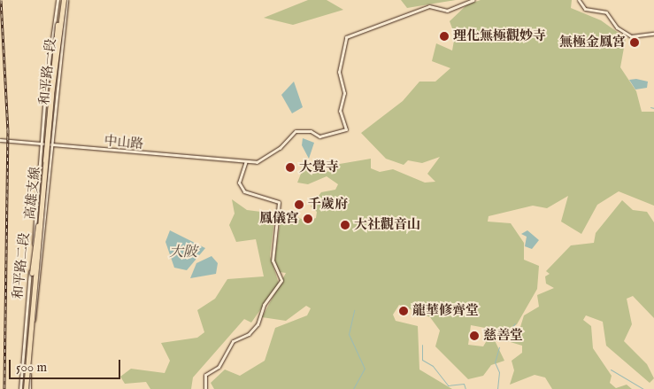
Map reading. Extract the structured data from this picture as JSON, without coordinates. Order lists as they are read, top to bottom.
{
  "streets": {
    "highway": ["高雄支線"],
    "street": ["和平路一段", "中山路", "和平路二段"]
  },
  "crossings": [
    ["和平路一段", "中山路"],
    ["和平路一段", "高雄支線"],
    ["和平路一段", "和平路二段"],
    ["中山路", "和平路二段"],
    ["高雄支線", "和平路二段"]
  ],
  "water": ["大陂"],
  "places": [
    "理化無極觀妙寺",
    "無極金鳳宮",
    "大覺寺",
    "千歲府",
    "鳳儀宮",
    "大社觀音山",
    "龍華修齊堂",
    "慈善堂"
  ],
  "scale_bar": "500 m"
}
